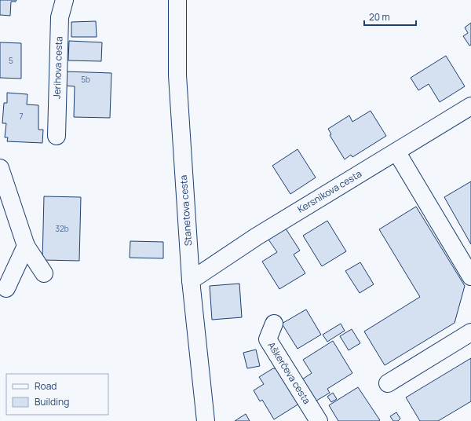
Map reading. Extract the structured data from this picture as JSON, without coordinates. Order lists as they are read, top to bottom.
{
  "streets": {
    "street": [
      "Jerihova cesta",
      "Kersnikova cesta",
      "Stanetova cesta",
      "Aškerčeva cesta"
    ]
  },
  "crossings": [
    ["Kersnikova cesta", "Stanetova cesta"]
  ],
  "house_numbers": [
    "5",
    "5b",
    "7",
    "32b"
  ],
  "legend": ["Road", "Building"],
  "scale_bar": "20 m"
}
